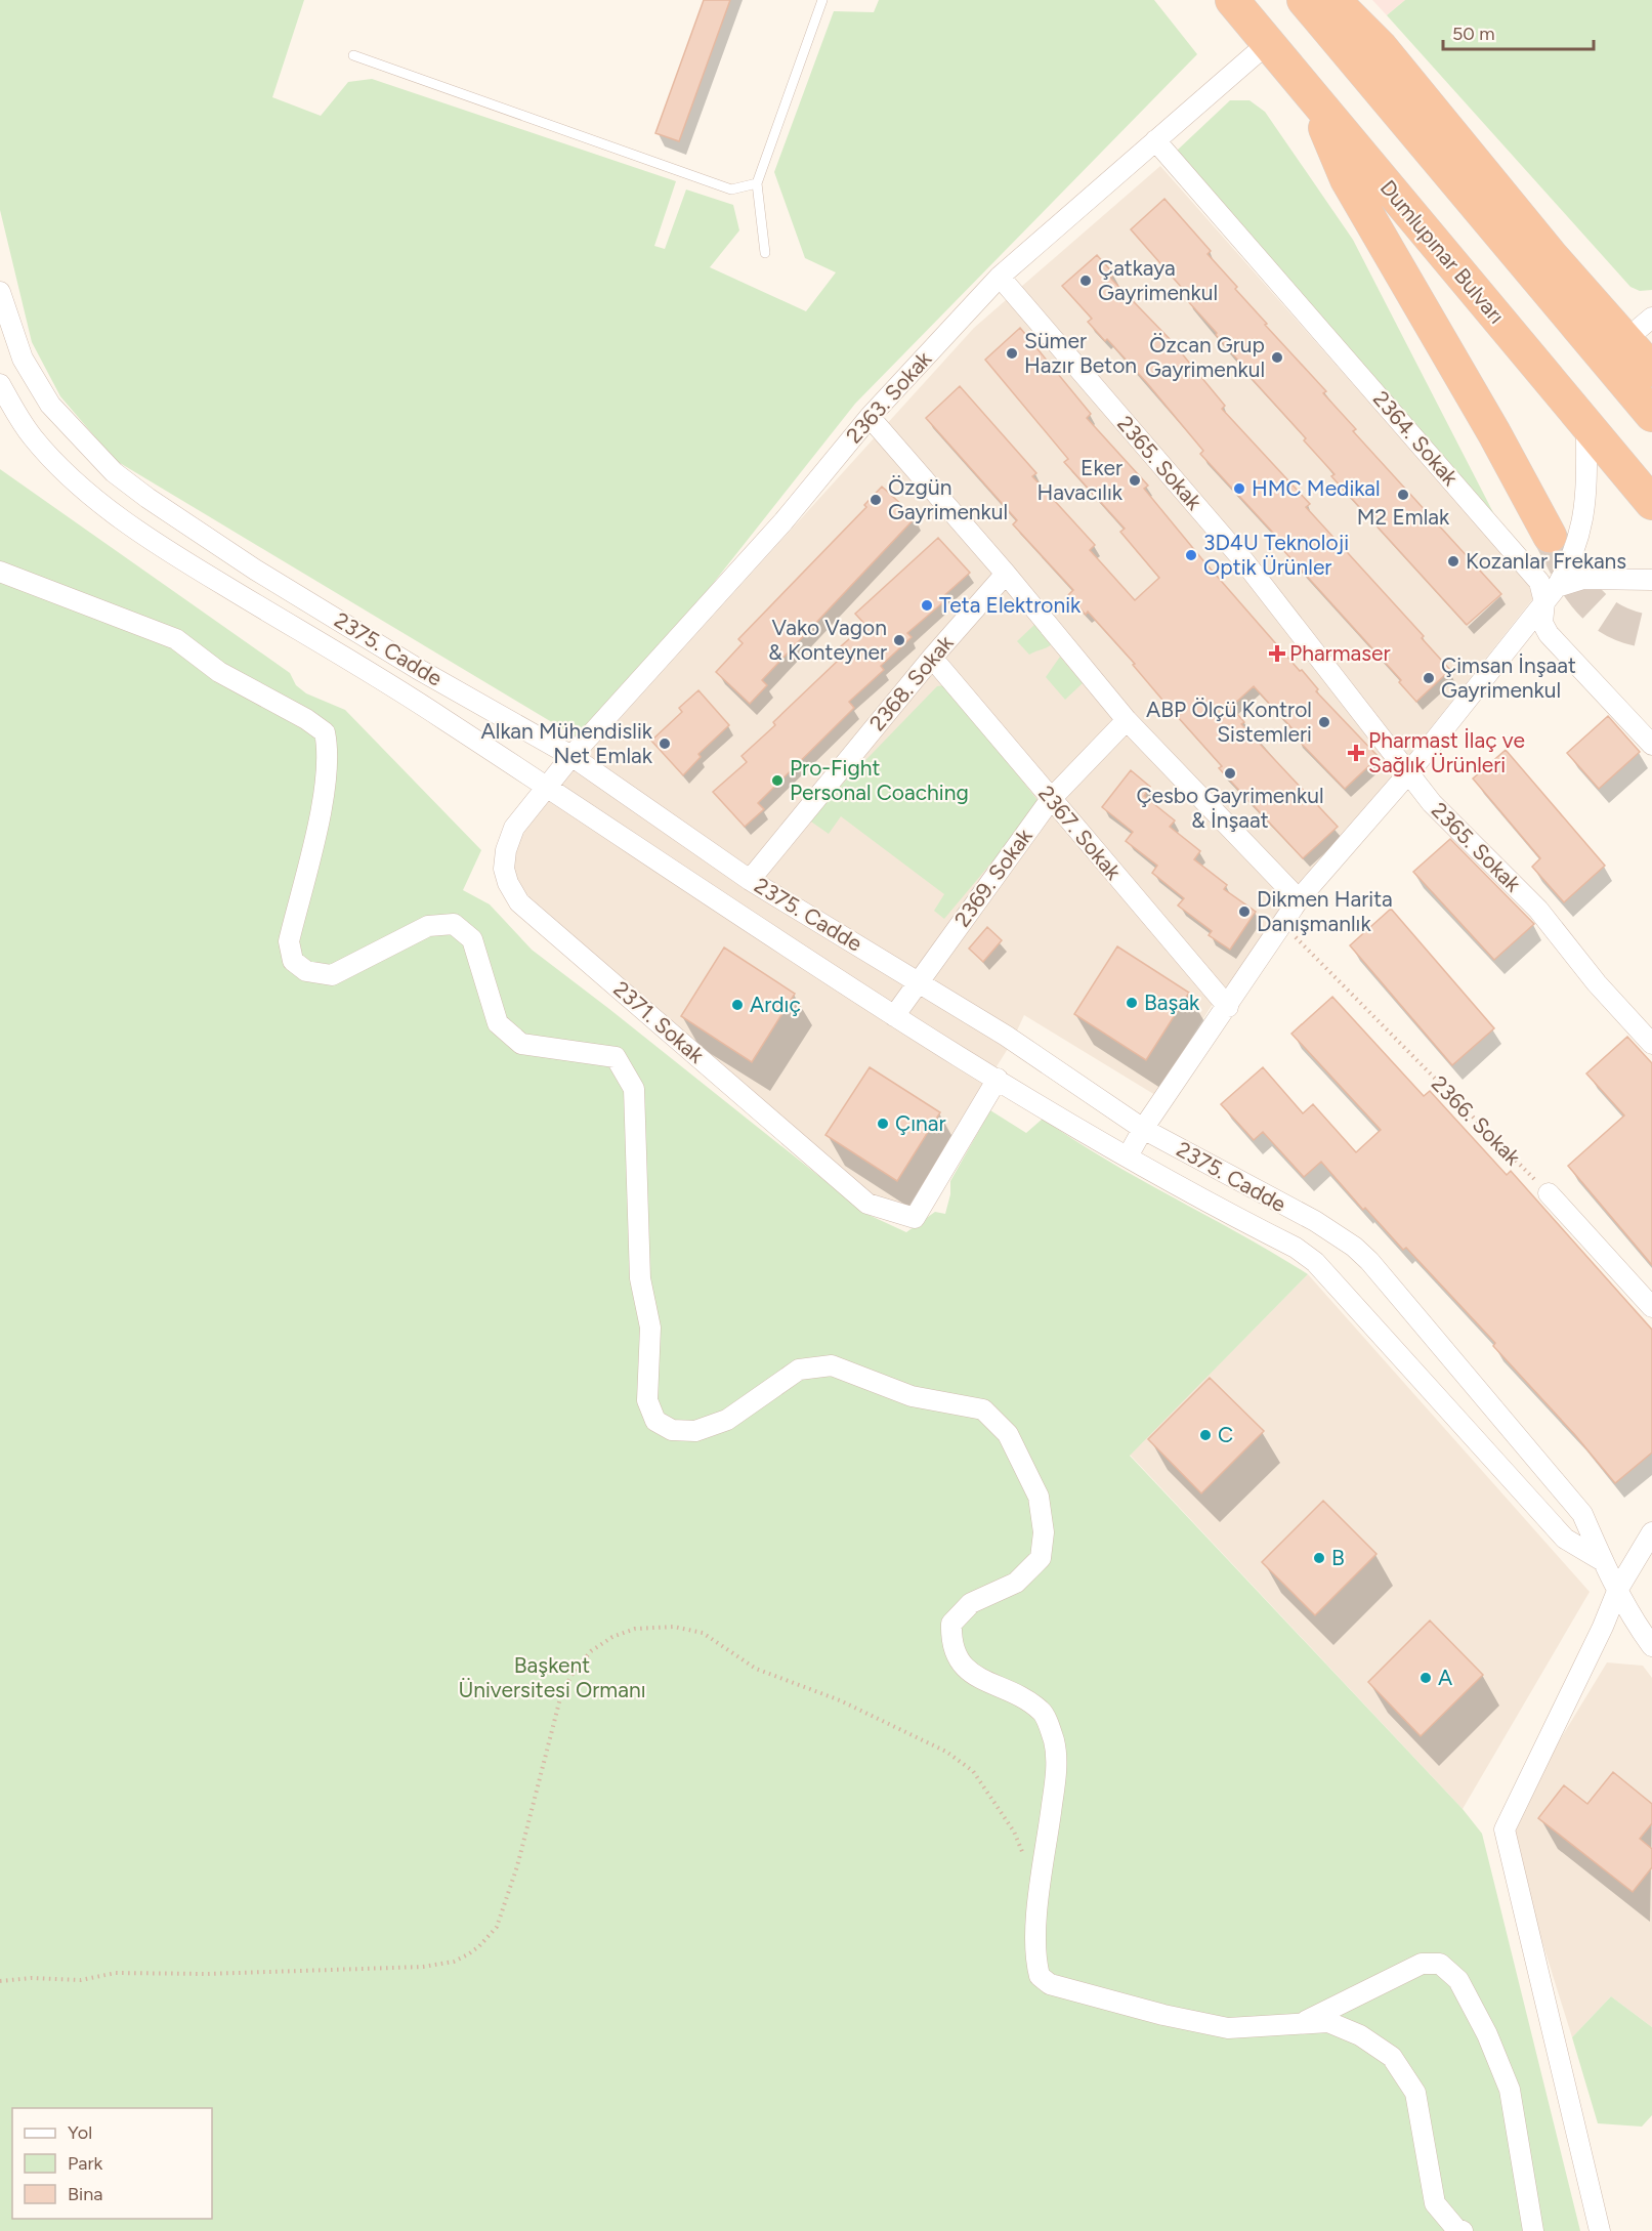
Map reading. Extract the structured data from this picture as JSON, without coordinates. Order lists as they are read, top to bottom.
{
  "streets": {
    "highway": ["Dumlupınar Bulvarı"],
    "street": [
      "2363. Sokak",
      "2364. Sokak",
      "2365. Sokak",
      "2375. Cadde",
      "2368. Sokak",
      "2367. Sokak",
      "2369. Sokak",
      "2371. Sokak"
    ],
    "path": ["2366. Sokak"]
  },
  "crossings": [
    ["Dumlupınar Bulvarı", "2363. Sokak"],
    ["2363. Sokak", "2364. Sokak"],
    ["2363. Sokak", "2365. Sokak"],
    ["2363. Sokak", "2375. Cadde"],
    ["2363. Sokak", "2371. Sokak"],
    ["2375. Cadde", "2368. Sokak"],
    ["2375. Cadde", "2369. Sokak"],
    ["2375. Cadde", "2371. Sokak"],
    ["2368. Sokak", "2367. Sokak"],
    ["2367. Sokak", "2369. Sokak"]
  ],
  "parks": ["Başkent Üniversitesi Ormanı"],
  "places": {
    "other": [
      "Çatkaya Gayrimenkul",
      "Sümer Hazır Beton",
      "Özcan Grup Gayrimenkul",
      "Eker Havacılık",
      "HMC Medikal",
      "M2 Emlak",
      "Özgün Gayrimenkul",
      "3D4U Teknoloji Optik Ürünler",
      "Kozanlar Frekans",
      "Teta Elektronik",
      "Vako Vagon & Konteyner",
      "Çimsan İnşaat Gayrimenkul",
      "ABP Ölçü Kontrol Sistemleri",
      "Alkan Mühendislik Net Emlak",
      "Çesbo Gayrimenkul & İnşaat",
      "Pro-Fight Personal Coaching",
      "Dikmen Harita Danışmanlık",
      "Başak",
      "Ardıç",
      "Çınar",
      "C",
      "B",
      "A"
    ],
    "health": ["Pharmaser", "Pharmast İlaç ve Sağlık Ürünleri"]
  },
  "legend": ["Yol", "Park", "Bina"],
  "scale_bar": "50 m"
}
